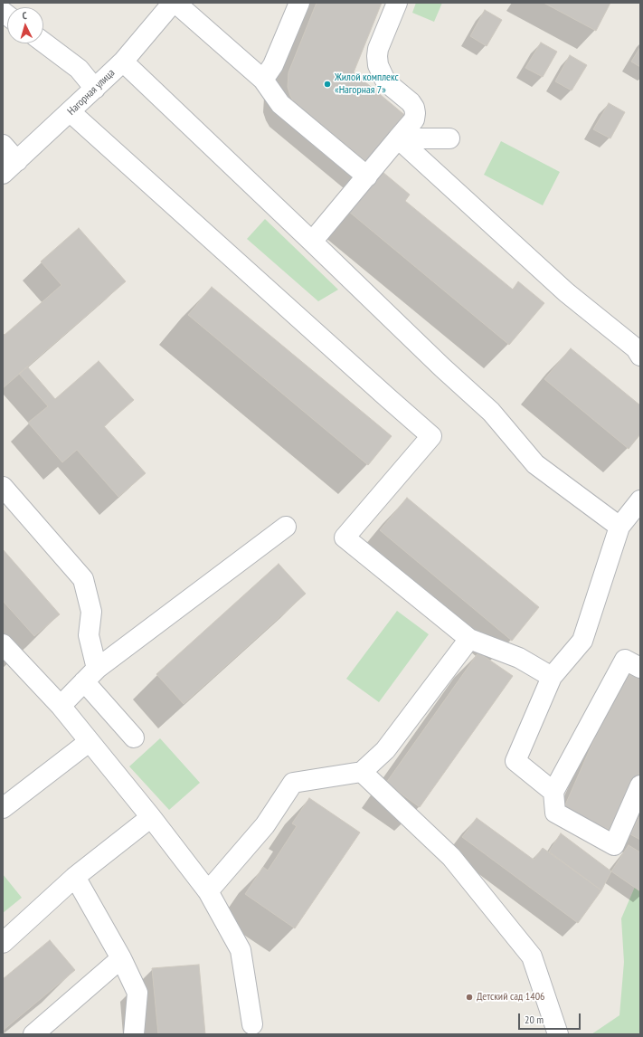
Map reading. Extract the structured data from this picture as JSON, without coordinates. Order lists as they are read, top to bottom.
{
  "streets": {
    "street": ["Нагорная улица"]
  },
  "places": ["Жилой комплекс «Нагорная 7»", "Детский сад 1406"],
  "scale_bar": "20 m",
  "north": "top"
}
